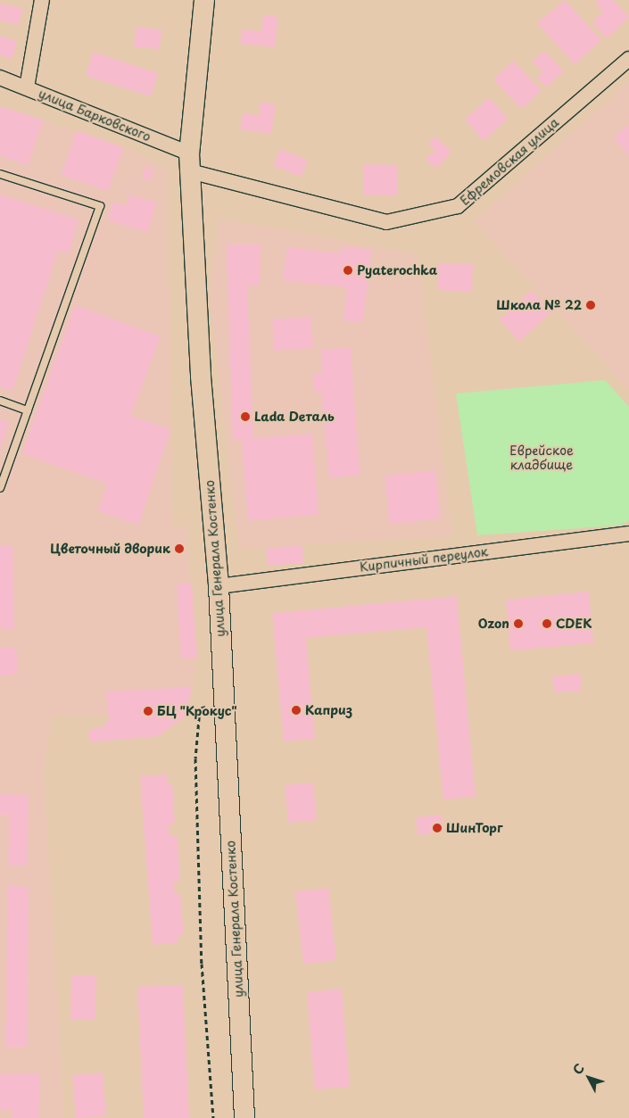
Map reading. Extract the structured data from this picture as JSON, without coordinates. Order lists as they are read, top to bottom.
{
  "streets": {
    "main road": ["улица Генерала Костенко"],
    "street": ["улица Барковского", "Ефремовская улица", "Кирпичный переулок"]
  },
  "crossings": [
    ["улица Барковского", "Ефремовская улица"],
    ["улица Барковского", "улица Генерала Костенко"],
    ["Ефремовская улица", "улица Генерала Костенко"],
    ["улица Генерала Костенко", "Кирпичный переулок"]
  ],
  "parks": ["Еврейское кладбище"],
  "places": [
    "Pyaterochka",
    "Школа № 22",
    "Lada Dеталь",
    "Цветочный дворик",
    "Ozon",
    "CDEK",
    "Каприз",
    "БЦ \"Крокус\"",
    "ШинТорг"
  ],
  "north": "top left"
}
